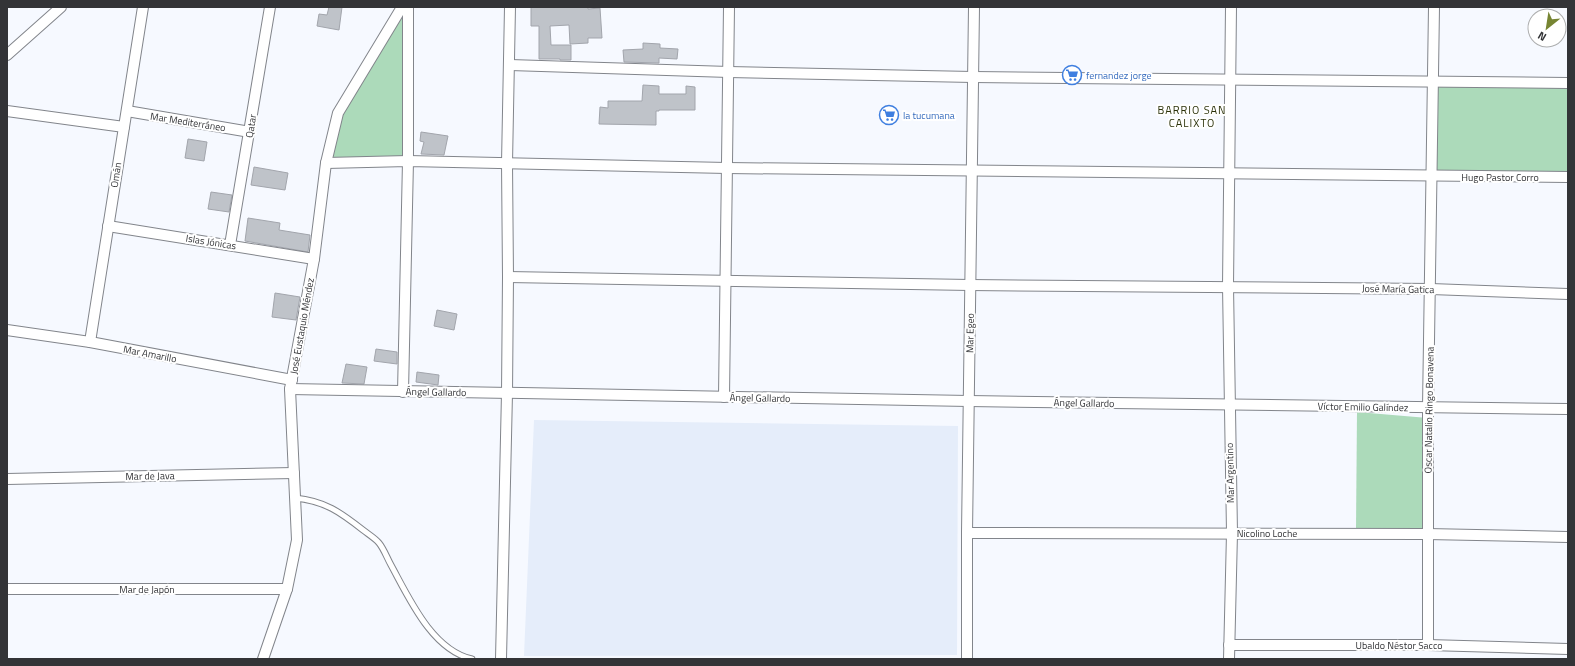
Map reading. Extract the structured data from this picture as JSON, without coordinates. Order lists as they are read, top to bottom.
{
  "streets": {
    "street": [
      "Mar Mediterráneo",
      "Qatar",
      "Omán",
      "Hugo Pastor Corro",
      "Islas Jónicas",
      "José María Gatica",
      "José Eustaquio Méndez",
      "Mar Egeo",
      "Mar Amarillo",
      "Ángel Gallardo",
      "Víctor Emilio Galíndez",
      "Oscar Natalio Ringo Bonavena",
      "Mar Argentino",
      "Mar de Java",
      "Nicolino Loche",
      "Mar de Japón",
      "Ubaldo Néstor Sacco"
    ]
  },
  "crossings": [
    ["Mar Mediterráneo", "Qatar"],
    ["Mar Mediterráneo", "Omán"],
    ["Qatar", "Islas Jónicas"],
    ["Omán", "Islas Jónicas"],
    ["Omán", "Mar Amarillo"],
    ["Hugo Pastor Corro", "José Eustaquio Méndez"],
    ["Hugo Pastor Corro", "Mar Egeo"],
    ["Hugo Pastor Corro", "Oscar Natalio Ringo Bonavena"],
    ["Hugo Pastor Corro", "Mar Argentino"],
    ["Islas Jónicas", "José Eustaquio Méndez"],
    ["José María Gatica", "Mar Egeo"],
    ["José María Gatica", "Oscar Natalio Ringo Bonavena"],
    ["José María Gatica", "Mar Argentino"],
    ["José Eustaquio Méndez", "Mar Amarillo"],
    ["José Eustaquio Méndez", "Ángel Gallardo"],
    ["José Eustaquio Méndez", "Mar de Java"],
    ["José Eustaquio Méndez", "Mar de Japón"],
    ["Mar Egeo", "Ángel Gallardo"],
    ["Mar Egeo", "Nicolino Loche"],
    ["Mar Amarillo", "Ángel Gallardo"],
    ["Ángel Gallardo", "Víctor Emilio Galíndez"],
    ["Ángel Gallardo", "Mar Argentino"],
    ["Víctor Emilio Galíndez", "Oscar Natalio Ringo Bonavena"],
    ["Víctor Emilio Galíndez", "Mar Argentino"],
    ["Oscar Natalio Ringo Bonavena", "Nicolino Loche"],
    ["Oscar Natalio Ringo Bonavena", "Ubaldo Néstor Sacco"],
    ["Mar Argentino", "Nicolino Loche"],
    ["Mar Argentino", "Ubaldo Néstor Sacco"]
  ],
  "districts": ["BARRIO SAN CALIXTO"],
  "places": {
    "supermarket": ["fernandez jorge", "la tucumana"]
  },
  "north": "bottom left"
}
